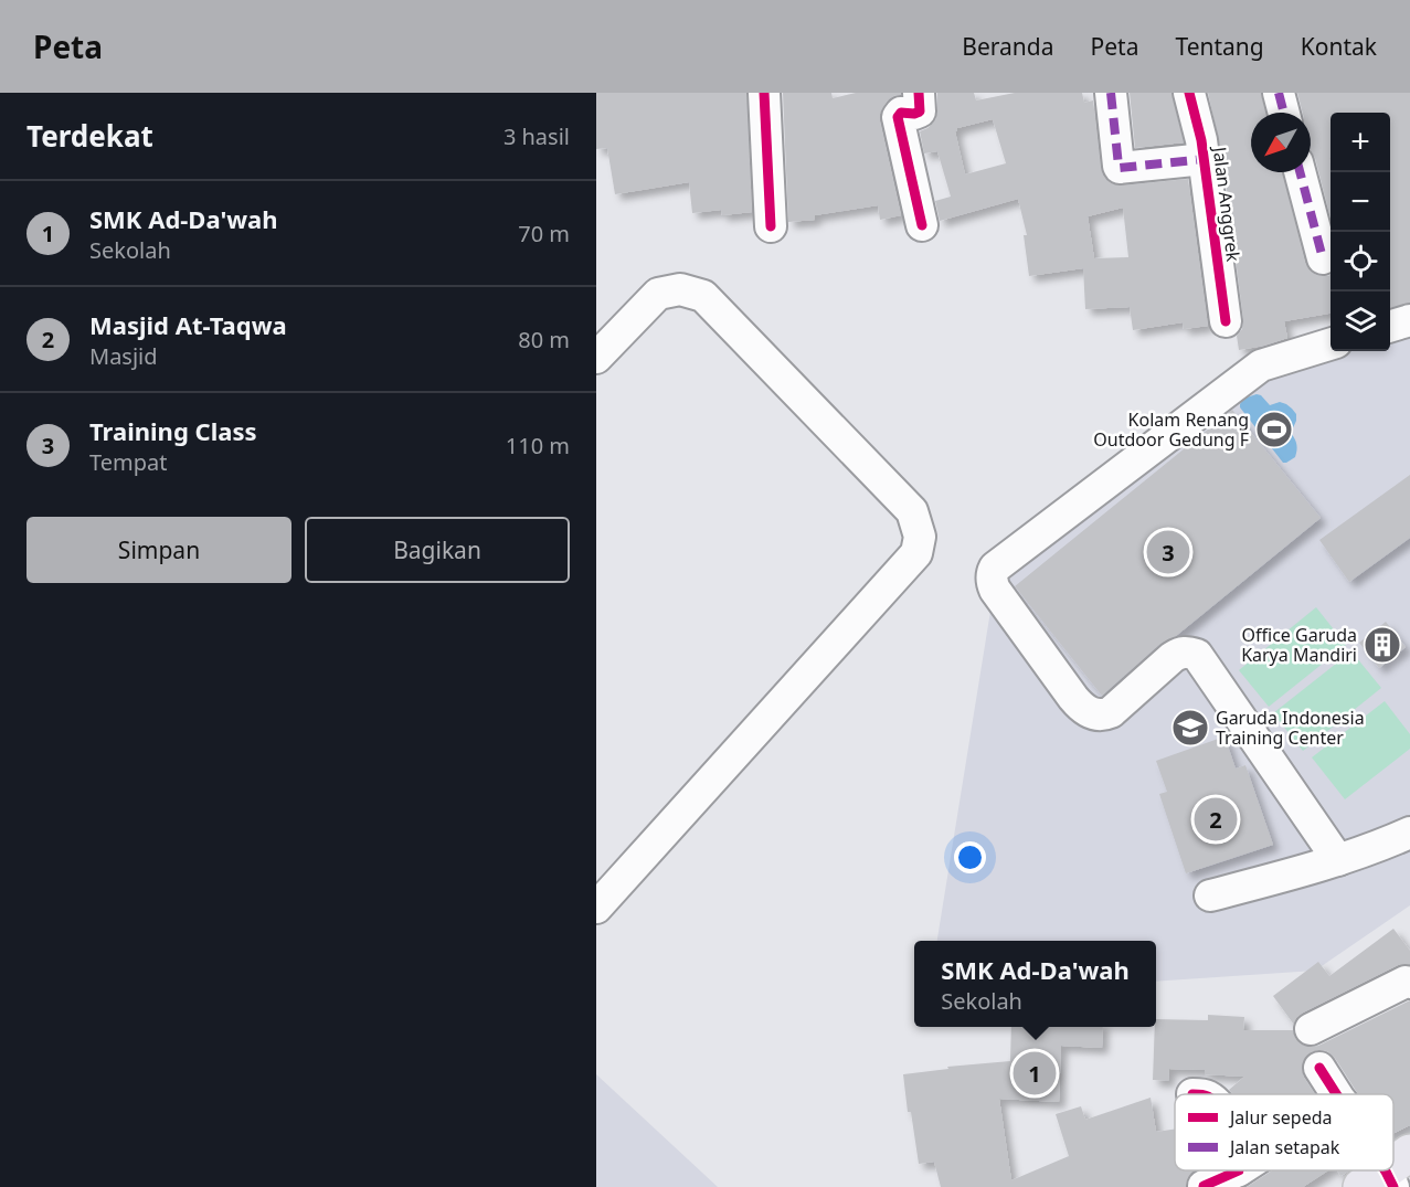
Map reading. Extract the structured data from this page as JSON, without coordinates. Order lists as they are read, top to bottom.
{
  "streets": {
    "street": ["Jalan Anggrek"]
  },
  "places": {
    "sports": ["Kolam Renang Outdoor Gedung F"],
    "building": ["Office Garuda Karya Mandiri"],
    "school or university": ["Garuda Indonesia Training Center"]
  },
  "legend": ["Jalur sepeda", "Jalan setapak"],
  "north": "bottom left",
  "page": {
    "header": "Peta",
    "nav": [
      "Beranda",
      "Peta",
      "Tentang",
      "Kontak"
    ],
    "heading": ["Terdekat", "3 hasil"],
    "map_buttons": ["+", "−"],
    "list": [
      {
        "mark": "1",
        "name": "SMK Ad-Da'wah",
        "note": "Sekolah",
        "value": "70 m"
      },
      {
        "mark": "2",
        "name": "Masjid At-Taqwa",
        "note": "Masjid",
        "value": "80 m"
      },
      {
        "mark": "3",
        "name": "Training Class",
        "note": "Tempat",
        "value": "110 m"
      }
    ],
    "buttons": ["Simpan", "Bagikan"],
    "pins": ["3", "2", "1"],
    "popup": ["SMK Ad-Da'wah", "Sekolah"]
  }
}
